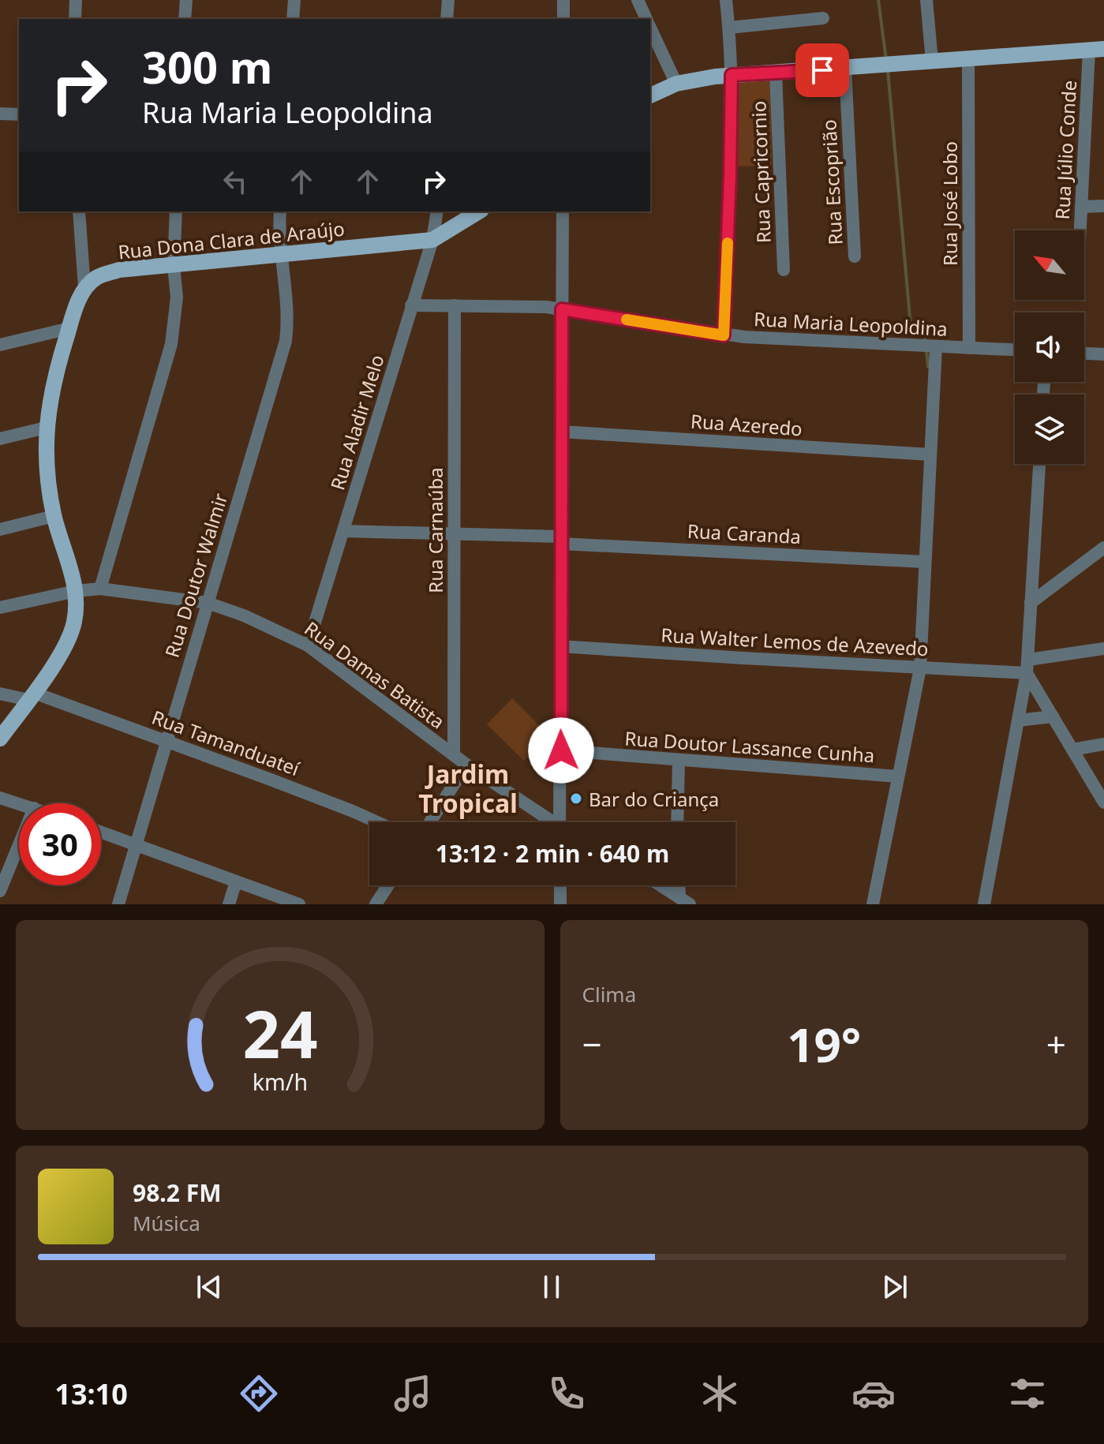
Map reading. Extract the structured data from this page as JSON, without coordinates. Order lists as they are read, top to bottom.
{
  "streets": {
    "main road": ["Rua Dona Clara de Araújo"],
    "street": [
      "Rua Júlio Conde",
      "Rua Capricornio",
      "Rua Escoprião",
      "Rua José Lobo",
      "Rua Maria Leopoldina",
      "Rua Aladir Melo",
      "Rua Azeredo",
      "Rua Carnaúba",
      "Rua Caranda",
      "Rua Doutor Walmir",
      "Rua Walter Lemos de Azevedo",
      "Rua Damas Batista",
      "Rua Tamanduateí",
      "Rua Doutor Lassance Cunha"
    ]
  },
  "crossings": [
    ["Rua José Lobo", "Rua Maria Leopoldina"],
    ["Rua Dona Clara de Araújo", "Rua Aladir Melo"],
    ["Rua Dona Clara de Araújo", "Rua Doutor Walmir"],
    ["Rua Maria Leopoldina", "Rua Aladir Melo"],
    ["Rua Maria Leopoldina", "Rua Carnaúba"],
    ["Rua Aladir Melo", "Rua Caranda"],
    ["Rua Aladir Melo", "Rua Damas Batista"],
    ["Rua Carnaúba", "Rua Caranda"],
    ["Rua Carnaúba", "Rua Damas Batista"],
    ["Rua Doutor Walmir", "Rua Damas Batista"],
    ["Rua Doutor Walmir", "Rua Tamanduateí"]
  ],
  "districts": ["Jardim Tropical"],
  "places": ["Bar do Criança"],
  "north": "top left",
  "page": {
    "turn": ["300 m", "Rua Maria Leopoldina"],
    "limit": "30",
    "trip": "13:12 · 2 min · 640 m",
    "tile": "Clima",
    "heat": ["−", "19°", "+"],
    "song": ["98.2 FM", "Música"],
    "tabs": "13:10",
    "gauge": ["24", "km/h"]
  }
}
